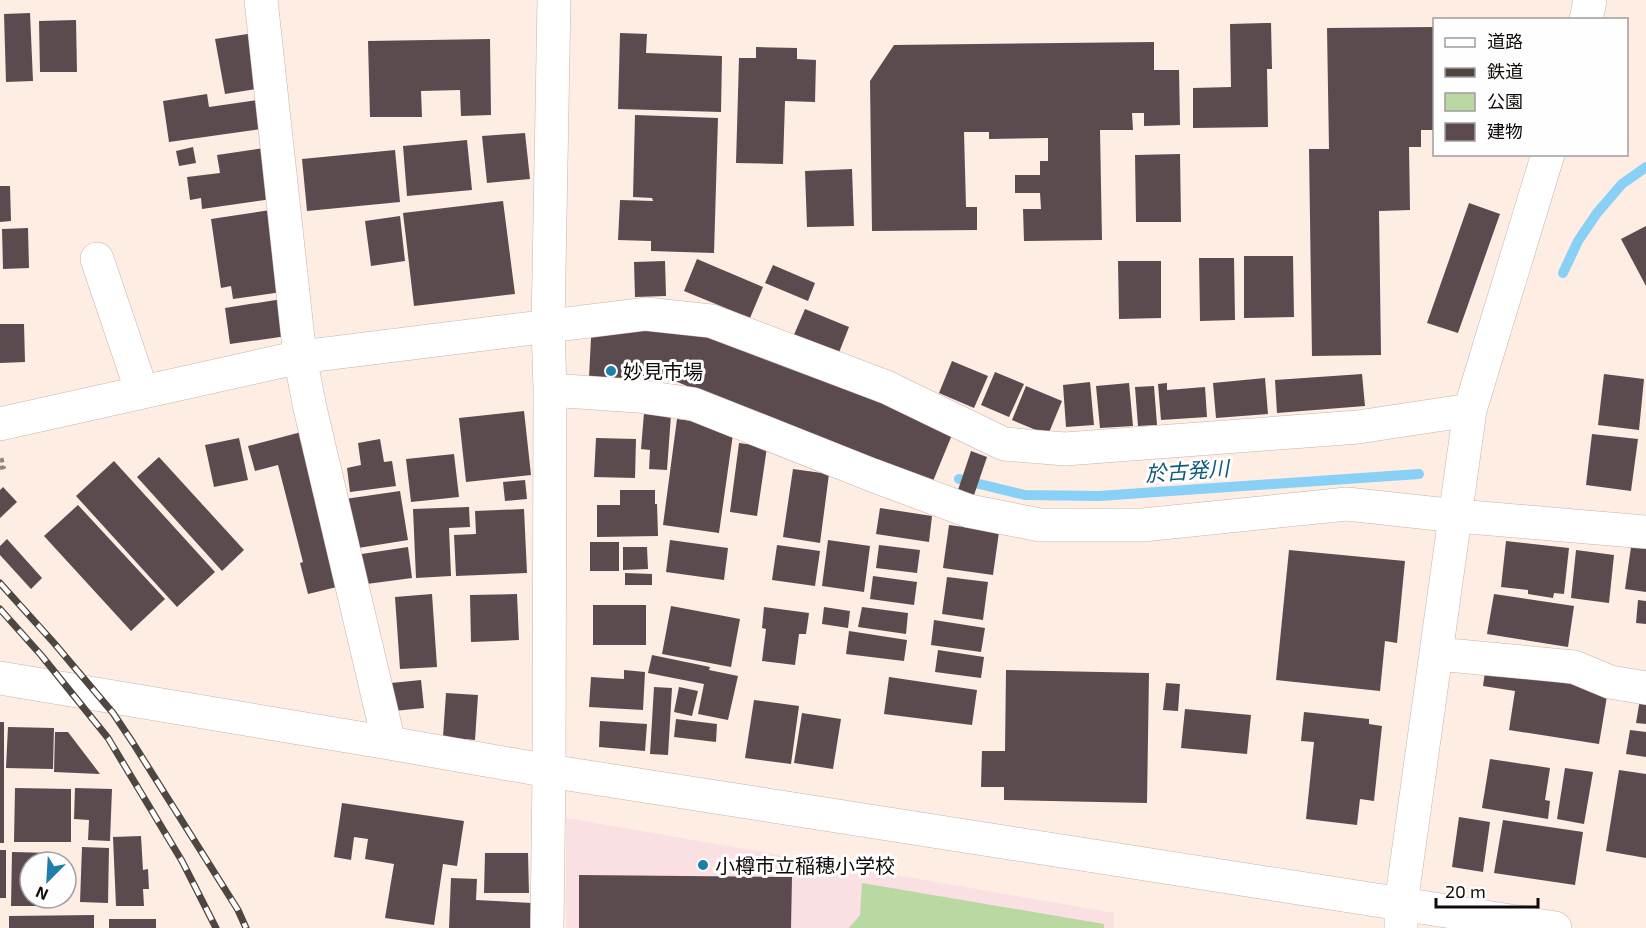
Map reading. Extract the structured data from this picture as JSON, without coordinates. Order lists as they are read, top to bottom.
{
  "water": ["於古発川"],
  "places": ["妙見市場", "小樽市立稲穂小学校"],
  "legend": [
    "道路",
    "鉄道",
    "公園",
    "建物"
  ],
  "scale_bar": "20 m",
  "north": "bottom left"
}
